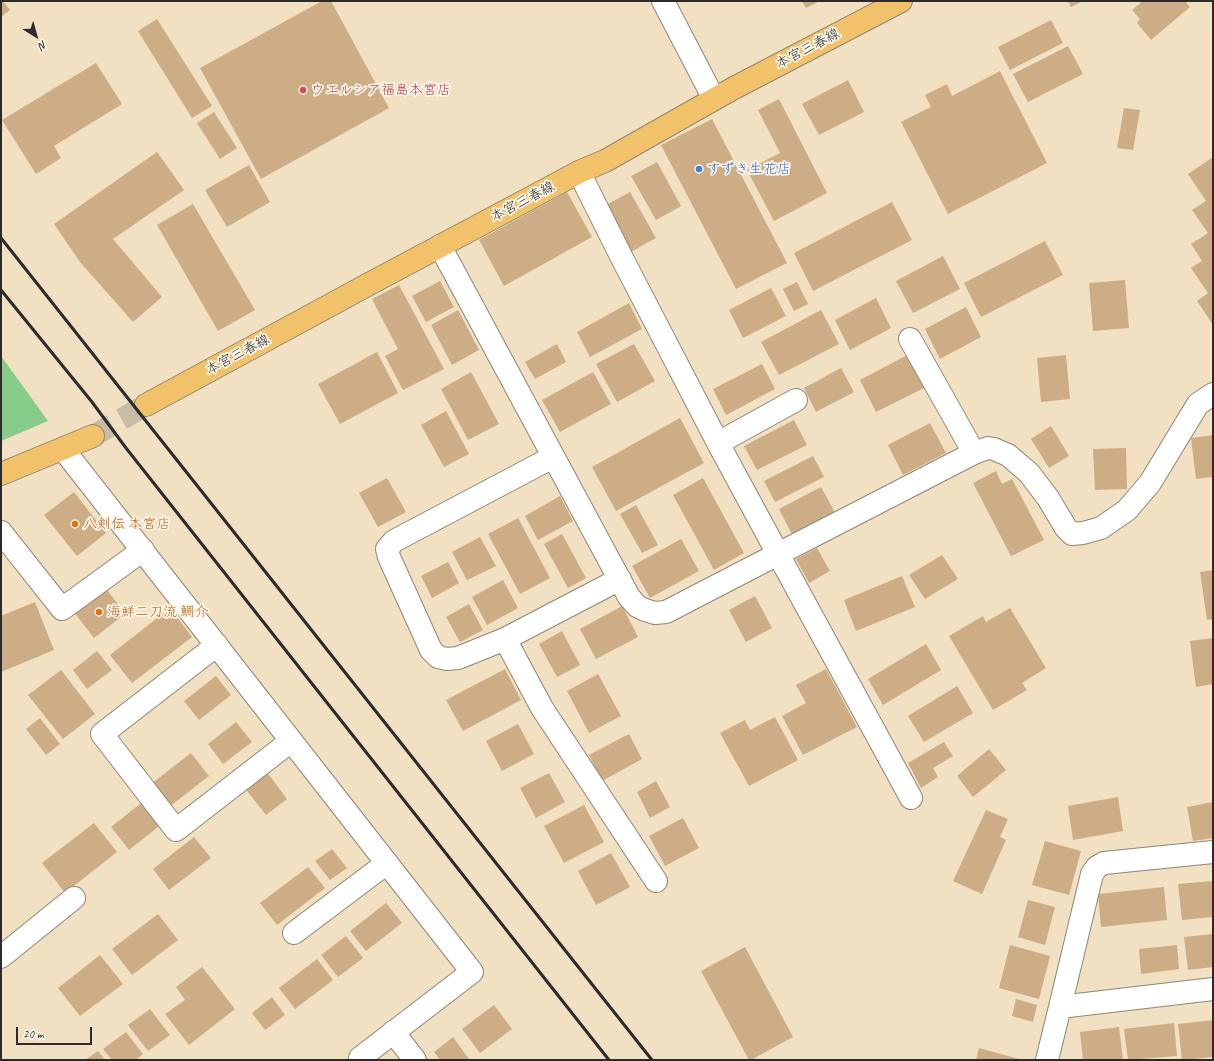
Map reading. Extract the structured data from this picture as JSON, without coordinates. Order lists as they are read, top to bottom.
{
  "streets": {
    "main road": ["本宮三春線"]
  },
  "places": [
    "ウエルシア福島本宮店",
    "すずき生花店",
    "八剣伝 本宮店",
    "海鮮二刀流 鯛介"
  ],
  "scale_bar": "20 m",
  "north": "bottom right"
}
